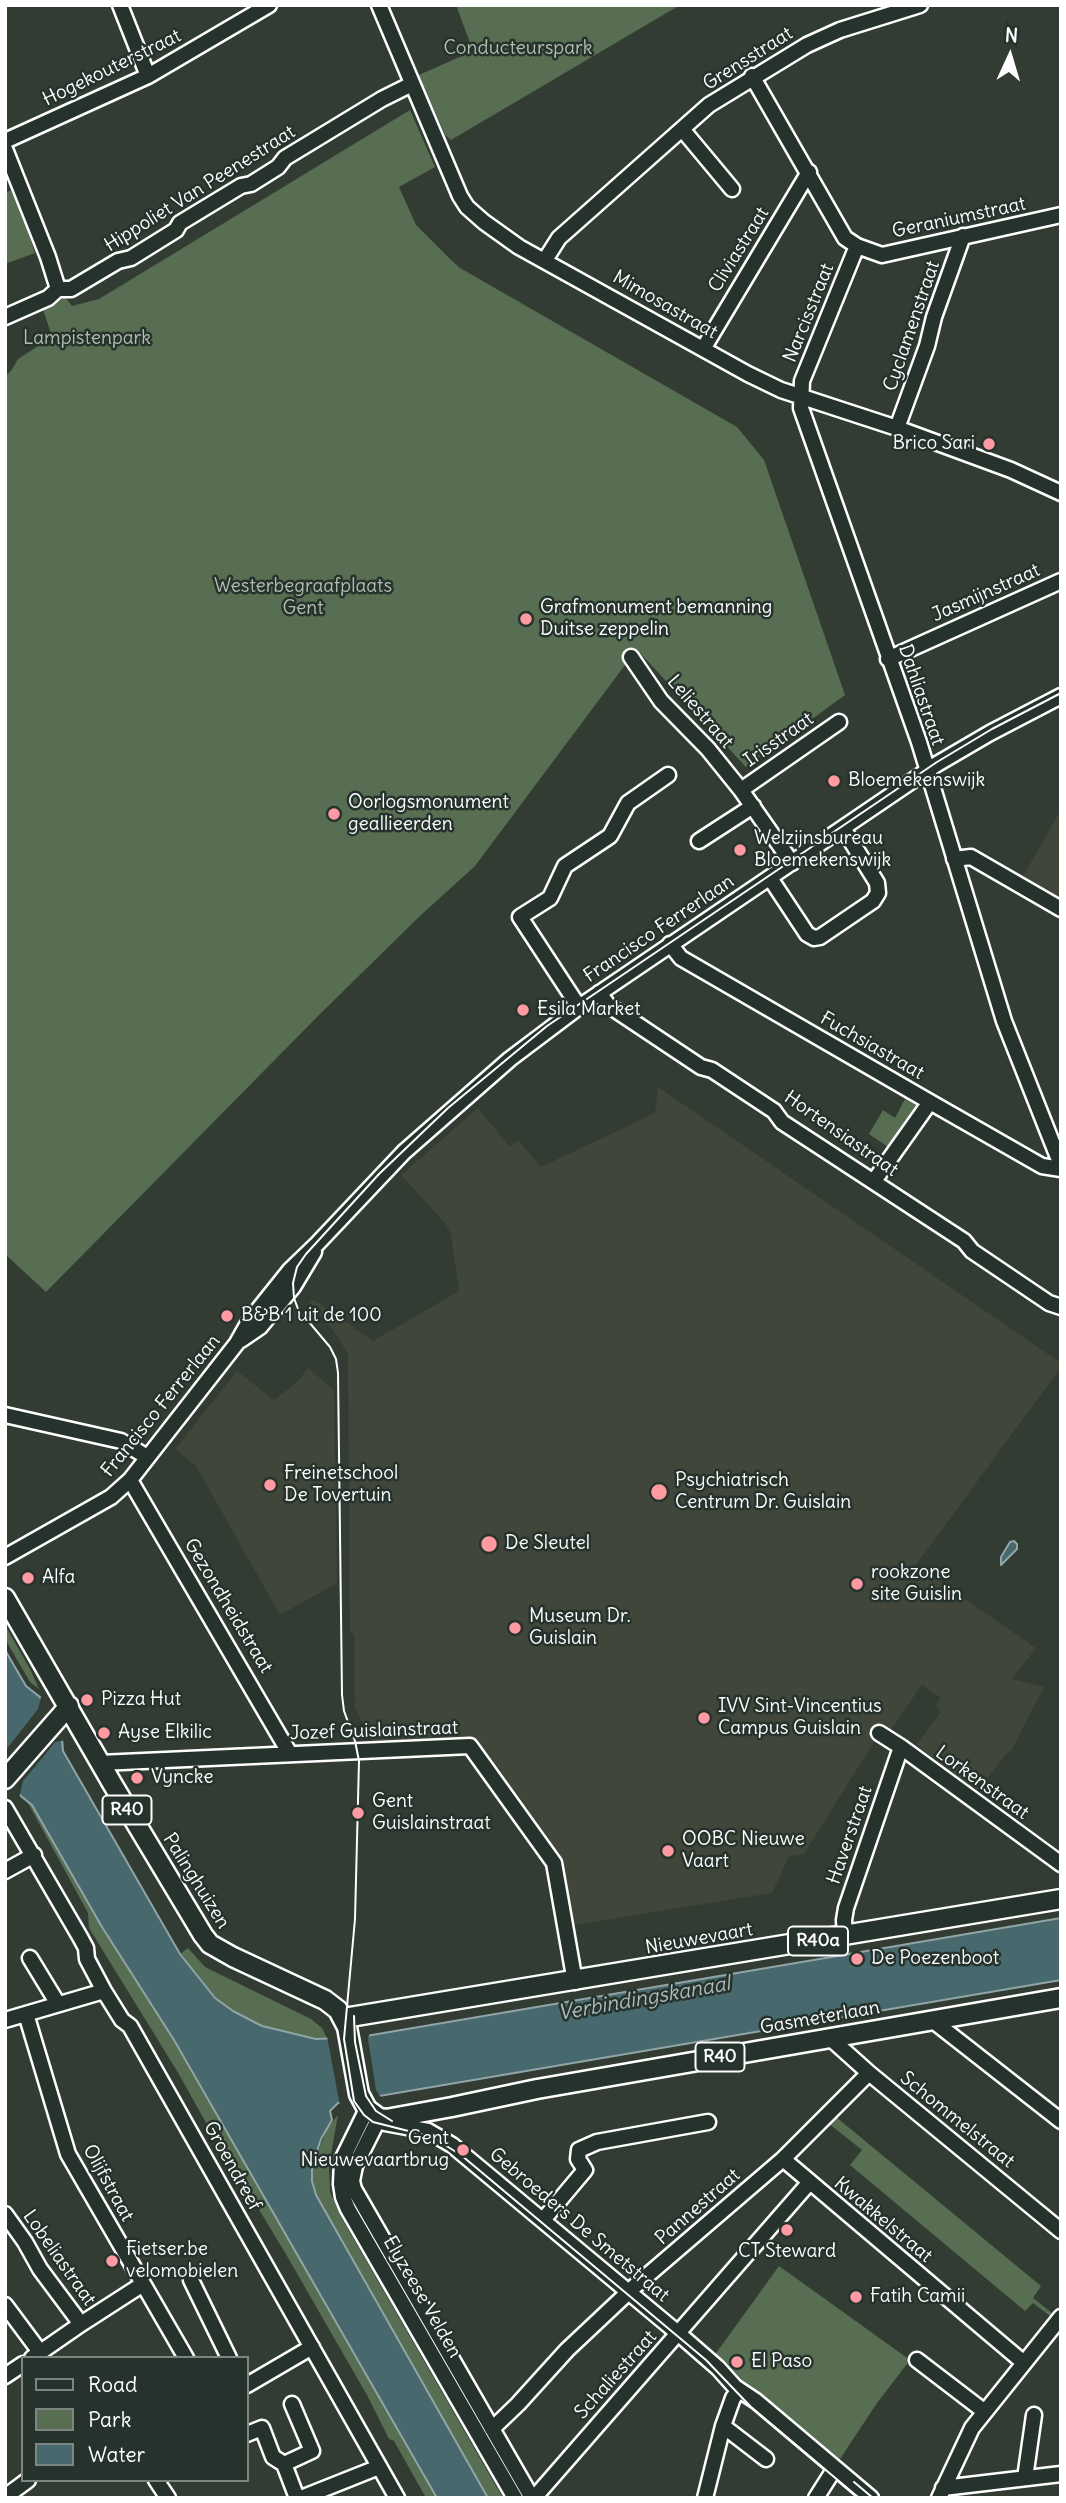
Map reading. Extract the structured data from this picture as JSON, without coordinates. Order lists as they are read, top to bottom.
{
  "streets": {
    "main road": [
      "R40",
      "Palinghuizen",
      "Nieuwevaart",
      "R40a",
      "Gasmeterlaan"
    ],
    "street": [
      "Grensstraat",
      "Hogekouterstraat",
      "Hippoliet Van Peenestraat",
      "Geraniumstraat",
      "Cliviastraat",
      "Mimosastraat",
      "Narcisstraat",
      "Cyclamenstraat",
      "Jasmijnstraat",
      "Dahliastraat",
      "Leliestraat",
      "Irisstraat",
      "Francisco Ferrerlaan",
      "Fuchsiastraat",
      "Hortensiastraat",
      "Gezondheidstraat",
      "Jozef Guislainstraat",
      "Lorkenstraat",
      "Haverstraat",
      "Schommelstraat",
      "Groendreef",
      "Olijfstraat",
      "Pannestraat",
      "Kwakkelstraat",
      "Gebroeders De Smetstraat",
      "Lobeliastraat",
      "Elyzeese Velden",
      "Schaliestraat"
    ]
  },
  "crossings": [
    ["Grensstraat", "Mimosastraat"],
    ["Hippoliet Van Peenestraat", "Mimosastraat"],
    ["Geraniumstraat", "Narcisstraat"],
    ["Geraniumstraat", "Cyclamenstraat"],
    ["Cliviastraat", "Mimosastraat"],
    ["Mimosastraat", "Narcisstraat"],
    ["Mimosastraat", "Cyclamenstraat"],
    ["Mimosastraat", "Dahliastraat"],
    ["Narcisstraat", "Dahliastraat"],
    ["Jasmijnstraat", "Dahliastraat"],
    ["Dahliastraat", "Francisco Ferrerlaan"],
    ["Dahliastraat", "Fuchsiastraat"],
    ["Leliestraat", "Irisstraat"],
    ["Leliestraat", "Francisco Ferrerlaan"],
    ["Francisco Ferrerlaan", "Fuchsiastraat"],
    ["Francisco Ferrerlaan", "Hortensiastraat"],
    ["Francisco Ferrerlaan", "Gezondheidstraat"],
    ["Gezondheidstraat", "Jozef Guislainstraat"],
    ["Jozef Guislainstraat", "Palinghuizen"],
    ["Jozef Guislainstraat", "Nieuwevaart"],
    ["Lorkenstraat", "Haverstraat"],
    ["Haverstraat", "Nieuwevaart"],
    ["Palinghuizen", "Nieuwevaart"],
    ["Gasmeterlaan", "Schommelstraat"],
    ["Gasmeterlaan", "Gebroeders De Smetstraat"],
    ["Gasmeterlaan", "Elyzeese Velden"],
    ["Schommelstraat", "Pannestraat"],
    ["Pannestraat", "Kwakkelstraat"],
    ["Pannestraat", "Gebroeders De Smetstraat"],
    ["Pannestraat", "Elyzeese Velden"],
    ["Kwakkelstraat", "Schaliestraat"],
    ["Gebroeders De Smetstraat", "Elyzeese Velden"],
    ["Gebroeders De Smetstraat", "Schaliestraat"],
    ["Elyzeese Velden", "Schaliestraat"]
  ],
  "water": ["Verbindingskanaal"],
  "parks": ["Conducteurspark", "Lampistenpark", "Westerbegraafplaats Gent"],
  "places": [
    "Brico Sari",
    "Grafmonument bemanning Duitse zeppelin",
    "Bloemekenswijk",
    "Oorlogsmonument geallieerden",
    "Welzijnsbureau Bloemekenswijk",
    "Esila Market",
    "B&B 1 uit de 100",
    "Freinetschool De Tovertuin",
    "Psychiatrisch Centrum Dr. Guislain",
    "De Sleutel",
    "Alfa",
    "rookzone site Guislin",
    "Museum Dr. Guislain",
    "Pizza Hut",
    "IVV Sint-Vincentius Campus Guislain",
    "Ayse Elkilic",
    "Vyncke",
    "Gent Guislainstraat",
    "OOBC Nieuwe Vaart",
    "De Poezenboot",
    "Gent Nieuwevaartbrug",
    "CT Steward",
    "Fietser.be velomobielen",
    "Fatih Camii",
    "El Paso"
  ],
  "legend": ["Road", "Park", "Water"],
  "north": "top"
}
